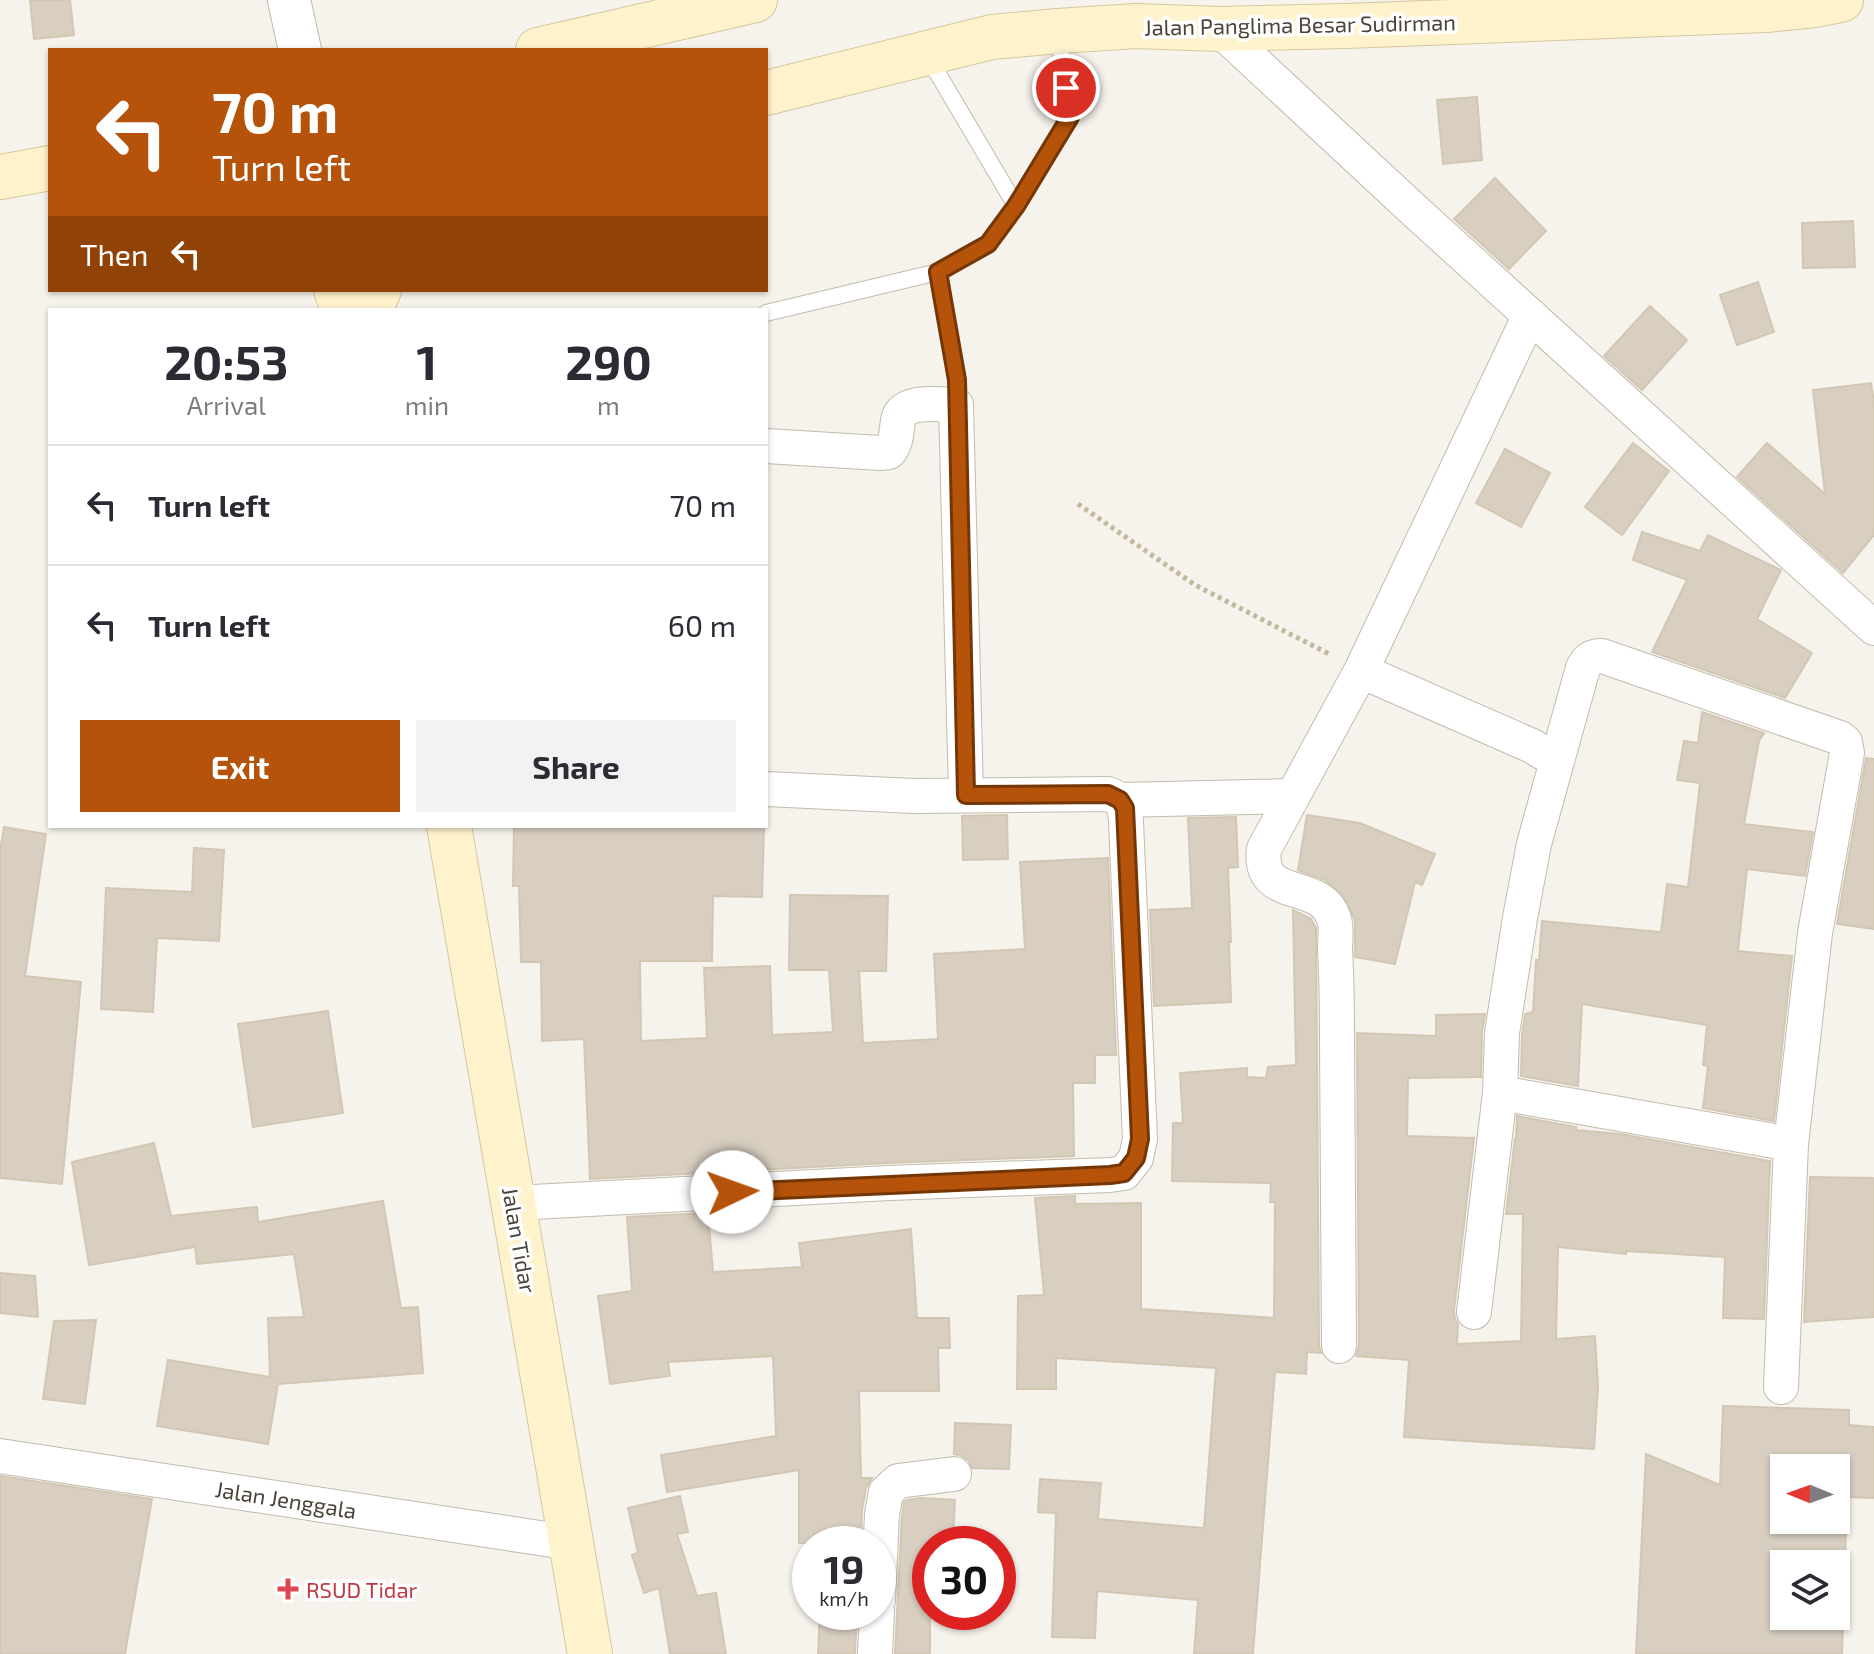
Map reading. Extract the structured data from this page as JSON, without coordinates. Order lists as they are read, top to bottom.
{
  "streets": {
    "main road": ["Jalan Panglima Besar Sudirman", "Jalan Tidar"],
    "street": ["Jalan Jenggala"]
  },
  "crossings": [
    ["Jalan Tidar", "Jalan Jenggala"]
  ],
  "places": {
    "health": ["RSUD Tidar"]
  },
  "north": "left",
  "page": {
    "turn": ["70 m", "Turn left"],
    "then": "Then",
    "eta": [
      "20:53",
      "Arrival",
      "1",
      "min",
      "290",
      "m"
    ],
    "list": [
      {
        "name": "Turn left",
        "value": "70 m"
      },
      {
        "name": "Turn left",
        "value": "60 m"
      }
    ],
    "buttons": ["Exit", "Share"],
    "speed": "19 km/h",
    "limit": "30"
  }
}
